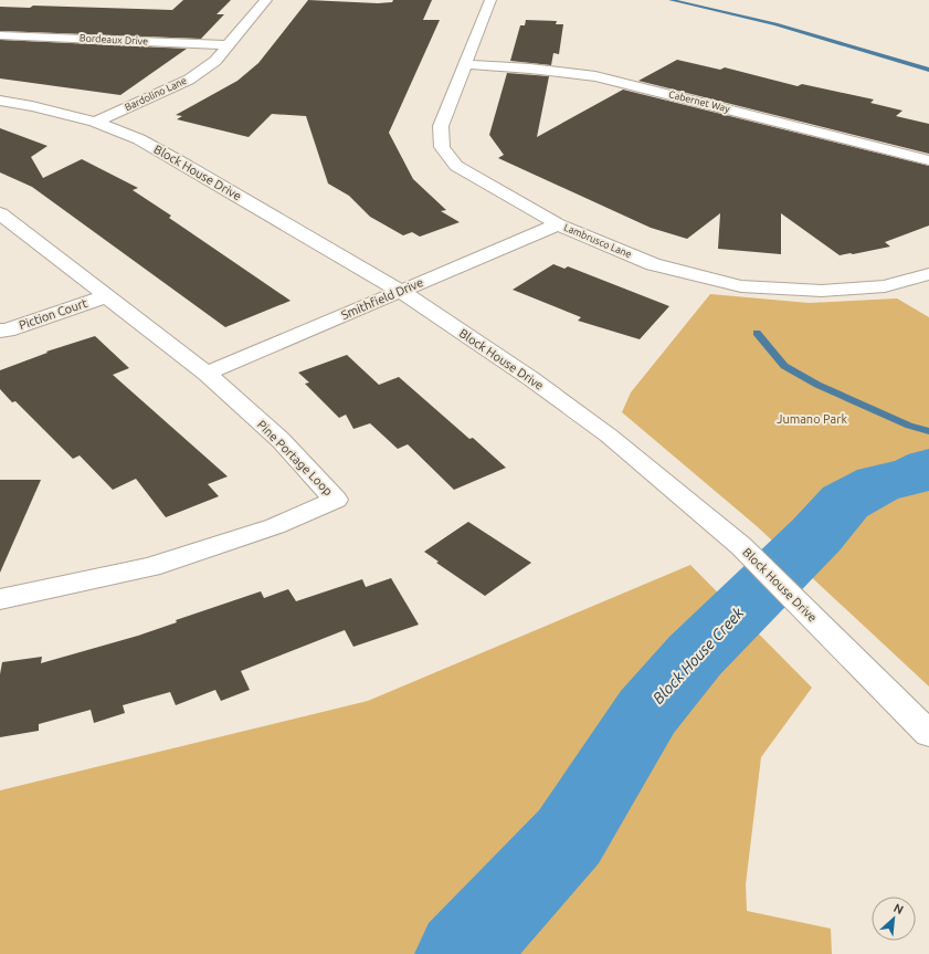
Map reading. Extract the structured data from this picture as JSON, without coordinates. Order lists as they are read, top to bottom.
{
  "streets": {
    "street": [
      "Bordeaux Drive",
      "Bardolino Lane",
      "Cabernet Way",
      "Block House Drive",
      "Lambrusco Lane",
      "Smithfield Drive",
      "Piction Court",
      "Pine Portage Loop"
    ]
  },
  "crossings": [
    ["Bordeaux Drive", "Bardolino Lane"],
    ["Bardolino Lane", "Block House Drive"],
    ["Cabernet Way", "Lambrusco Lane"],
    ["Block House Drive", "Smithfield Drive"],
    ["Lambrusco Lane", "Smithfield Drive"],
    ["Smithfield Drive", "Pine Portage Loop"],
    ["Piction Court", "Pine Portage Loop"]
  ],
  "water": ["Block House Creek"],
  "parks": ["Jumano Park"],
  "north": "top right"
}
